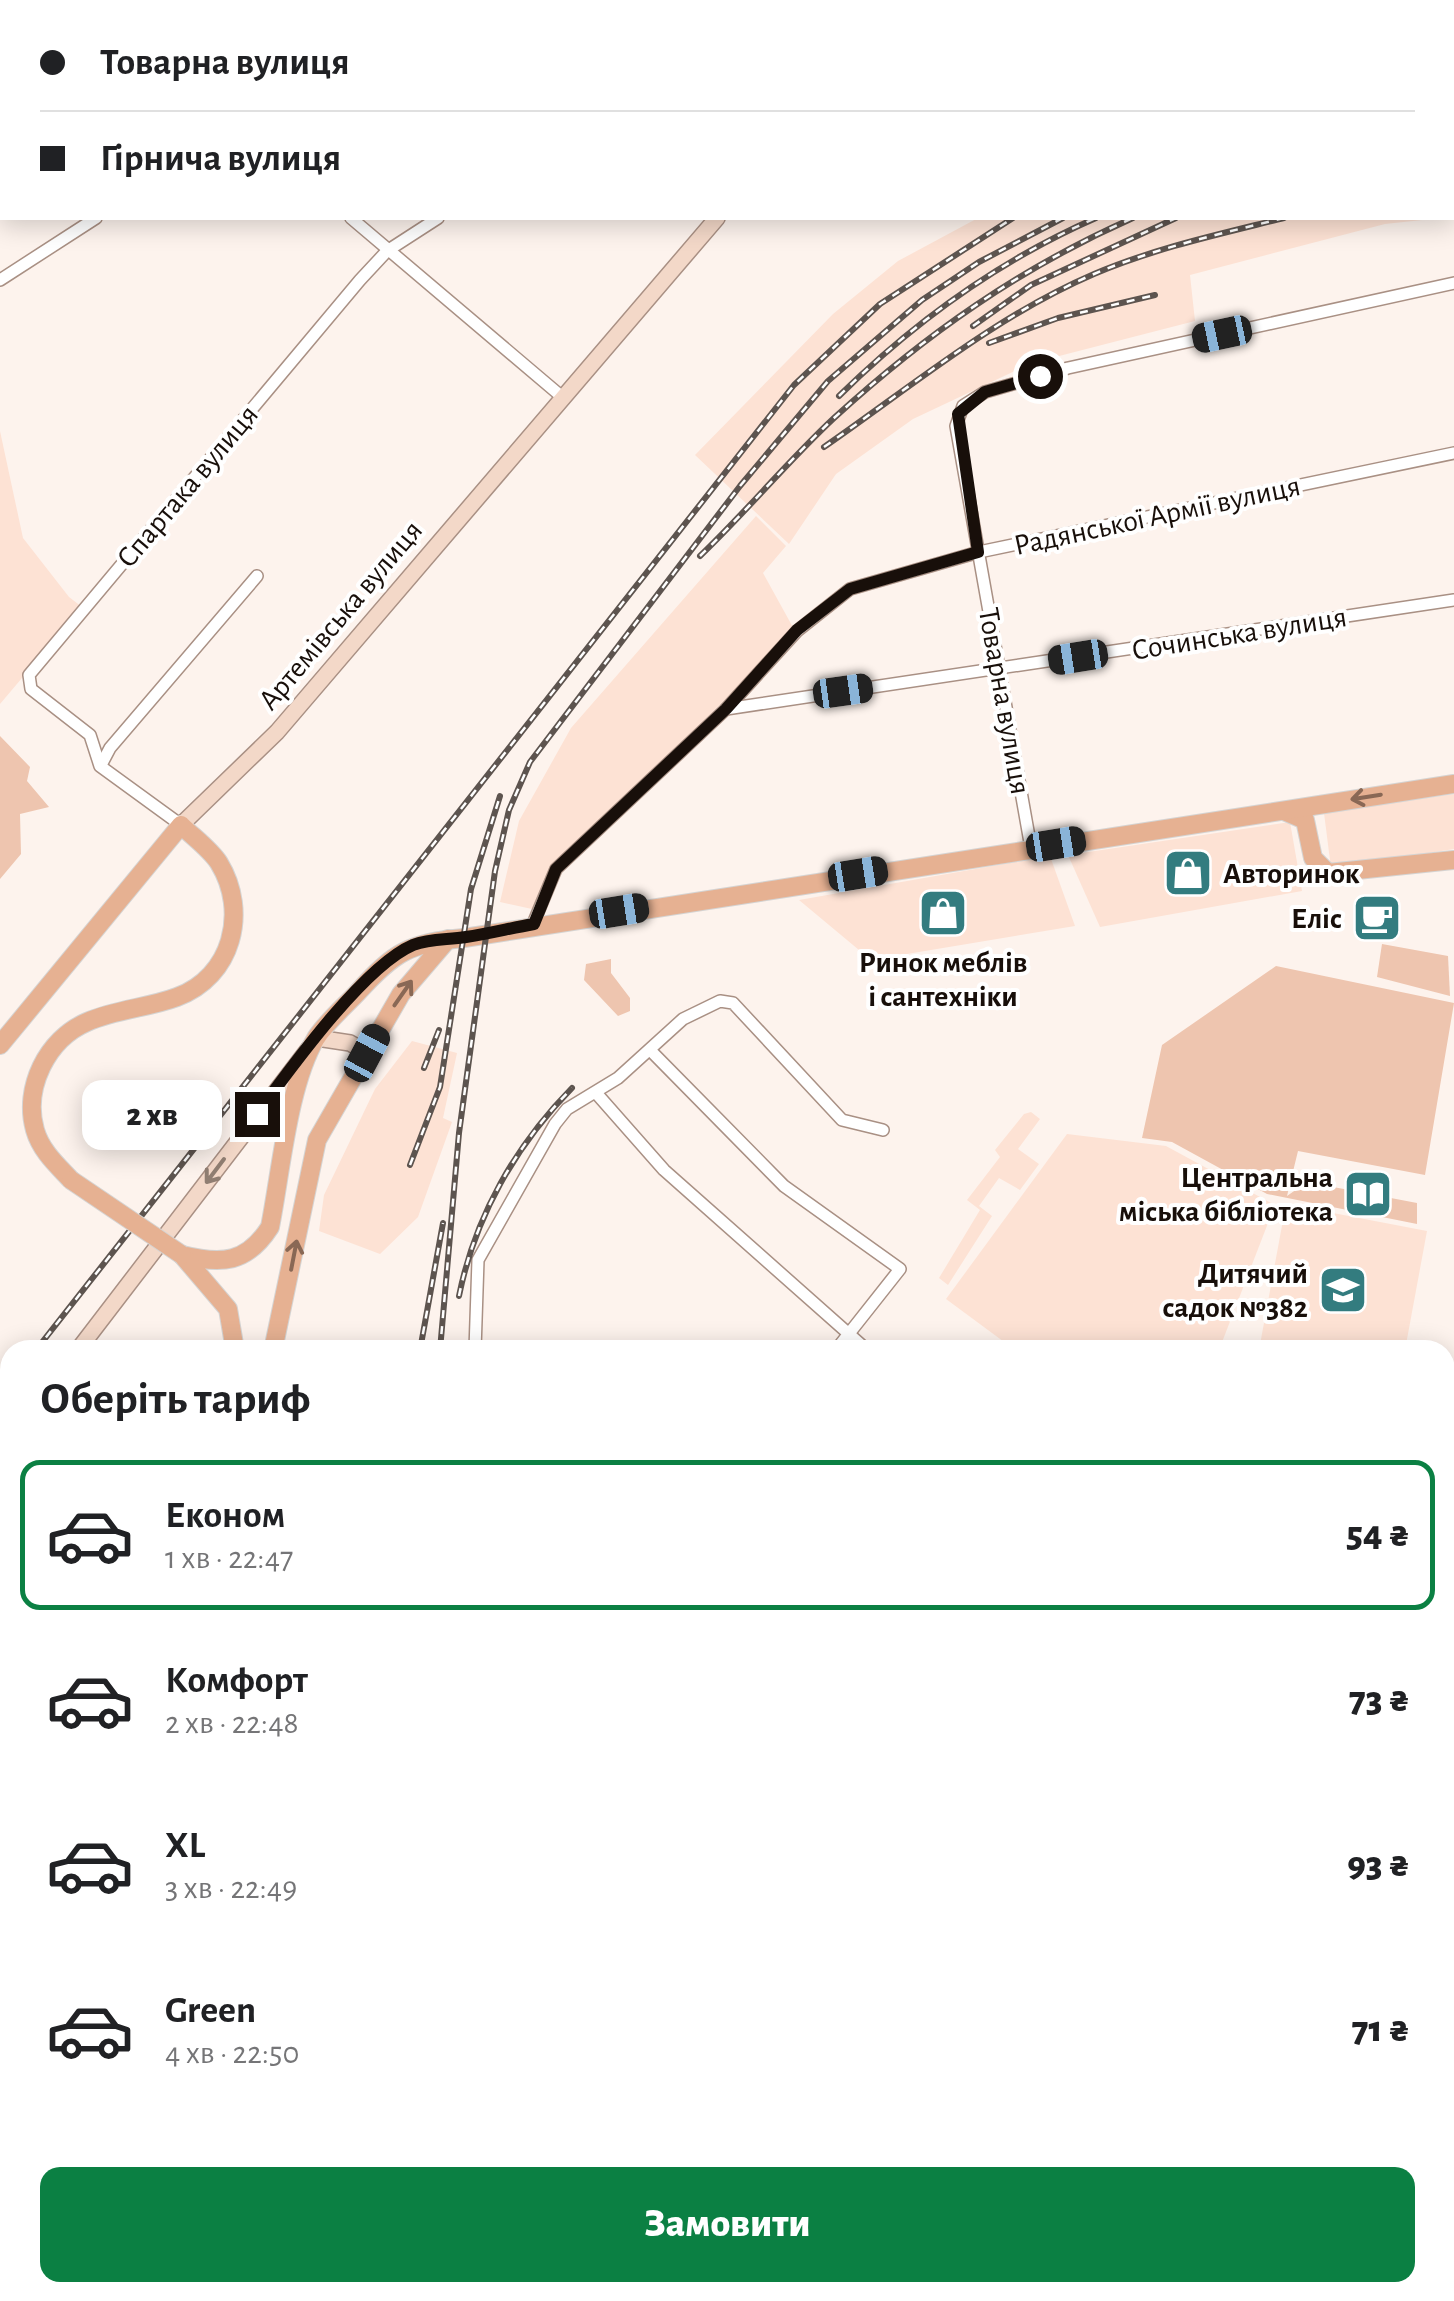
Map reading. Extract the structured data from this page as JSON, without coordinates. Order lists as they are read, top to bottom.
{
  "streets": {
    "main road": ["Артемівська вулиця"],
    "street": [
      "Спартака вулиця",
      "Радянської Армії вулиця",
      "Сочинська вулиця",
      "Товарна вулиця"
    ]
  },
  "crossings": [
    ["Спартака вулиця", "Артемівська вулиця"],
    ["Радянської Армії вулиця", "Сочинська вулиця"],
    ["Радянської Армії вулиця", "Товарна вулиця"],
    ["Сочинська вулиця", "Товарна вулиця"]
  ],
  "places": {
    "shop": ["Авторинок", "Ринок меблів і сантехніки"],
    "cafe": ["Еліс"],
    "library": ["Центральна міська бібліотека"],
    "school or university": ["Дитячий садок №382"]
  },
  "page": {
    "banner": ["Товарна вулиця", "Гірнича вулиця"],
    "bubble": "2 хв",
    "heading": "Оберіть тариф",
    "list": [
      {
        "name": "Економ",
        "note": "1 хв · 22:47",
        "value": "54 ₴"
      },
      {
        "name": "Комфорт",
        "note": "2 хв · 22:48",
        "value": "73 ₴"
      },
      {
        "name": "XL",
        "note": "3 хв · 22:49",
        "value": "93 ₴"
      },
      {
        "name": "Green",
        "note": "4 хв · 22:50",
        "value": "71 ₴"
      }
    ],
    "buttons": "Замовити"
  }
}
